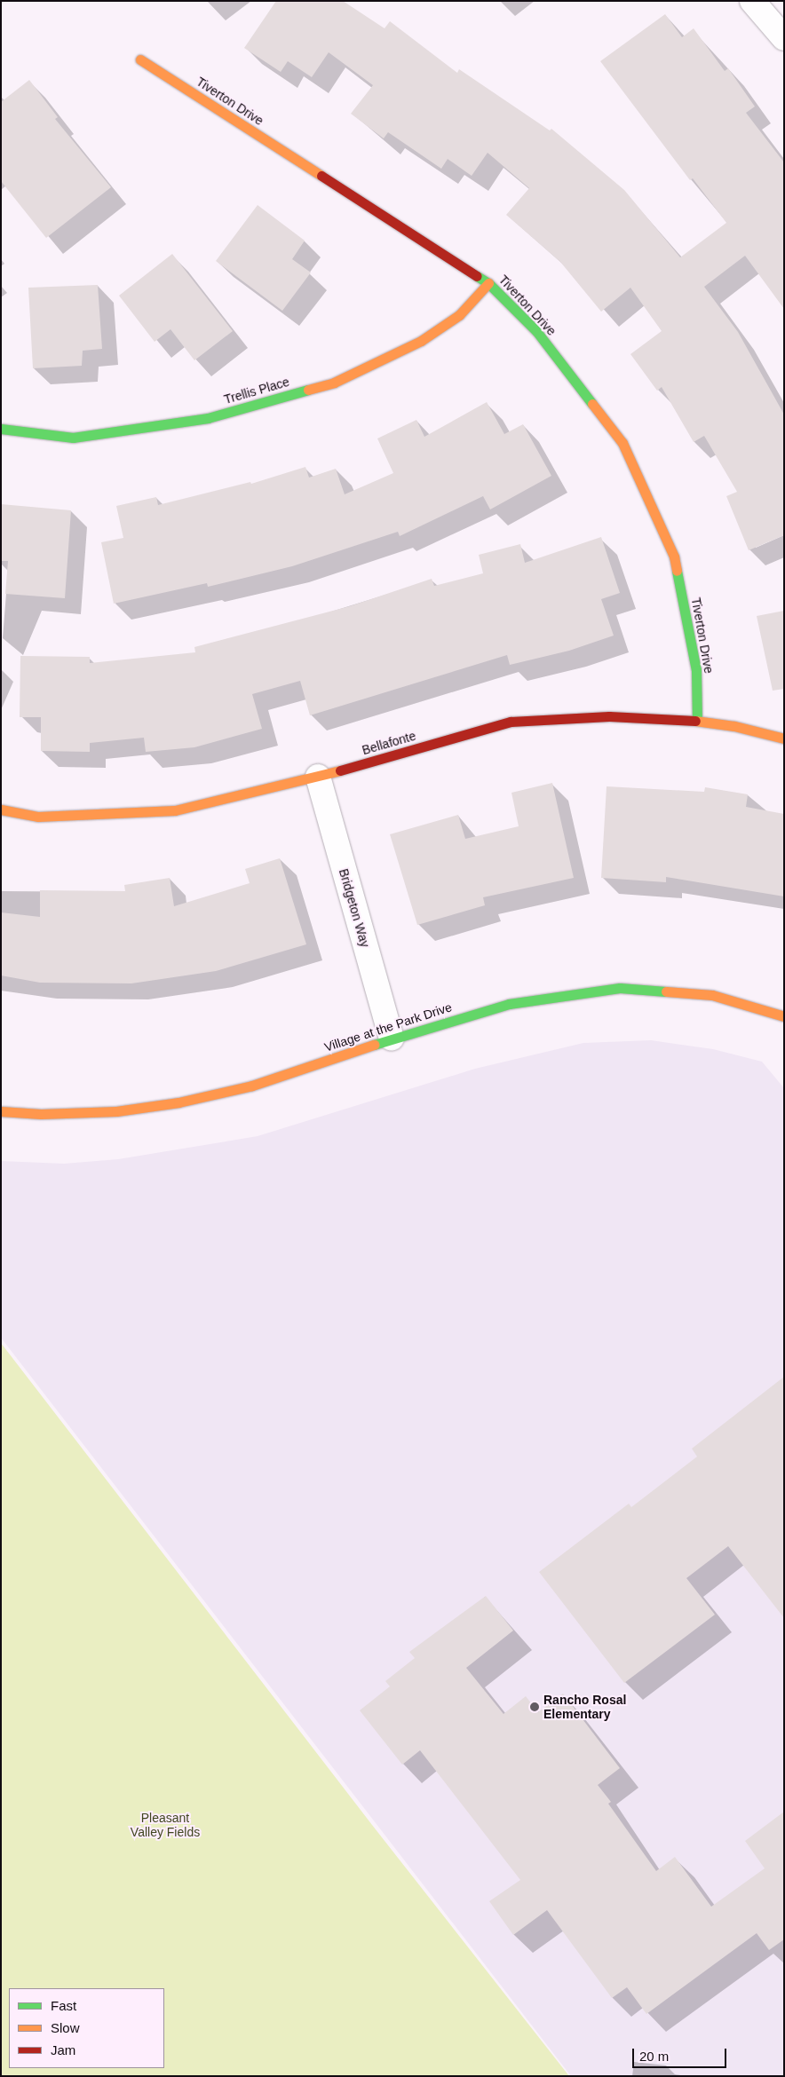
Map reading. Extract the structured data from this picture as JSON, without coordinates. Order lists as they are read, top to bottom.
{
  "streets": {
    "street": [
      "Tiverton Drive",
      "Trellis Place",
      "Bellafonte",
      "Bridgeton Way",
      "Village at the Park Drive"
    ]
  },
  "crossings": [
    ["Tiverton Drive", "Trellis Place"],
    ["Tiverton Drive", "Bellafonte"],
    ["Bellafonte", "Bridgeton Way"],
    ["Bridgeton Way", "Village at the Park Drive"]
  ],
  "parks": ["Pleasant Valley Fields"],
  "places": ["Rancho Rosal Elementary"],
  "legend": ["Fast", "Slow", "Jam"],
  "scale_bar": "20 m"
}
